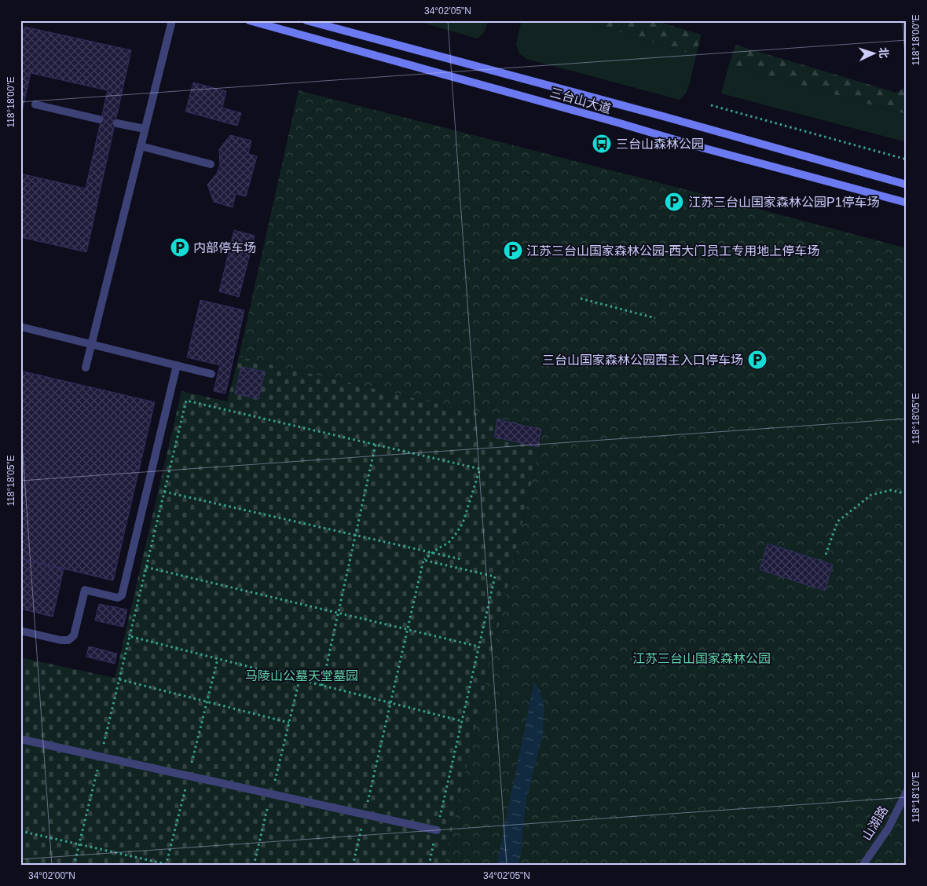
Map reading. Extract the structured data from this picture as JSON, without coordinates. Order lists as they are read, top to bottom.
{
  "streets": {
    "main road": ["三台山大道"],
    "lane": ["山湖路"]
  },
  "parks": ["江苏三台山国家森林公园", "马陵山公墓天堂墓园"],
  "places": {
    "bus stop": ["三台山森林公园"],
    "parking": [
      "江苏三台山国家森林公园P1停车场",
      "内部停车场",
      "江苏三台山国家森林公园-西大门员工专用地上停车场",
      "三台山国家森林公园西主入口停车场"
    ]
  },
  "north": "right",
  "coordinates": [
    "34°02'05\"N",
    "118°18'00\"E",
    "118°18'05\"E",
    "118°18'10\"E",
    "34°02'00\"N"
  ]
}
